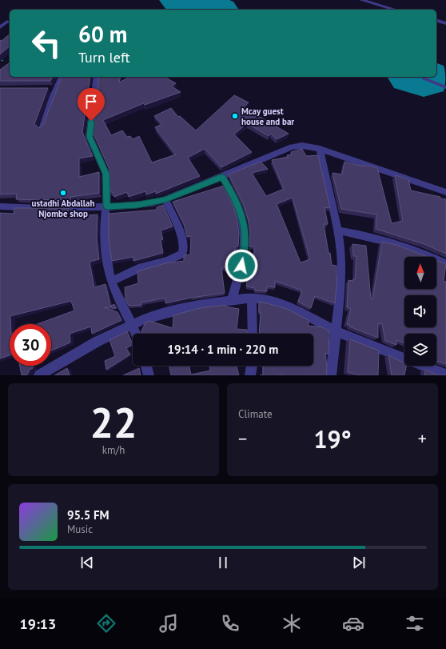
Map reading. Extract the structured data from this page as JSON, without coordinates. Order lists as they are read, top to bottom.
{
  "places": ["Mcay guest house and bar", "ustadhi Abdallah Njombe shop"],
  "north": "top",
  "page": {
    "turn": ["60 m", "Turn left"],
    "limit": "30",
    "trip": "19:14 · 1 min · 220 m",
    "tile": [
      ["22", "km/h"],
      "Climate"
    ],
    "heat": ["−", "19°", "+"],
    "song": ["95.5 FM", "Music"],
    "tabs": "19:13"
  }
}
